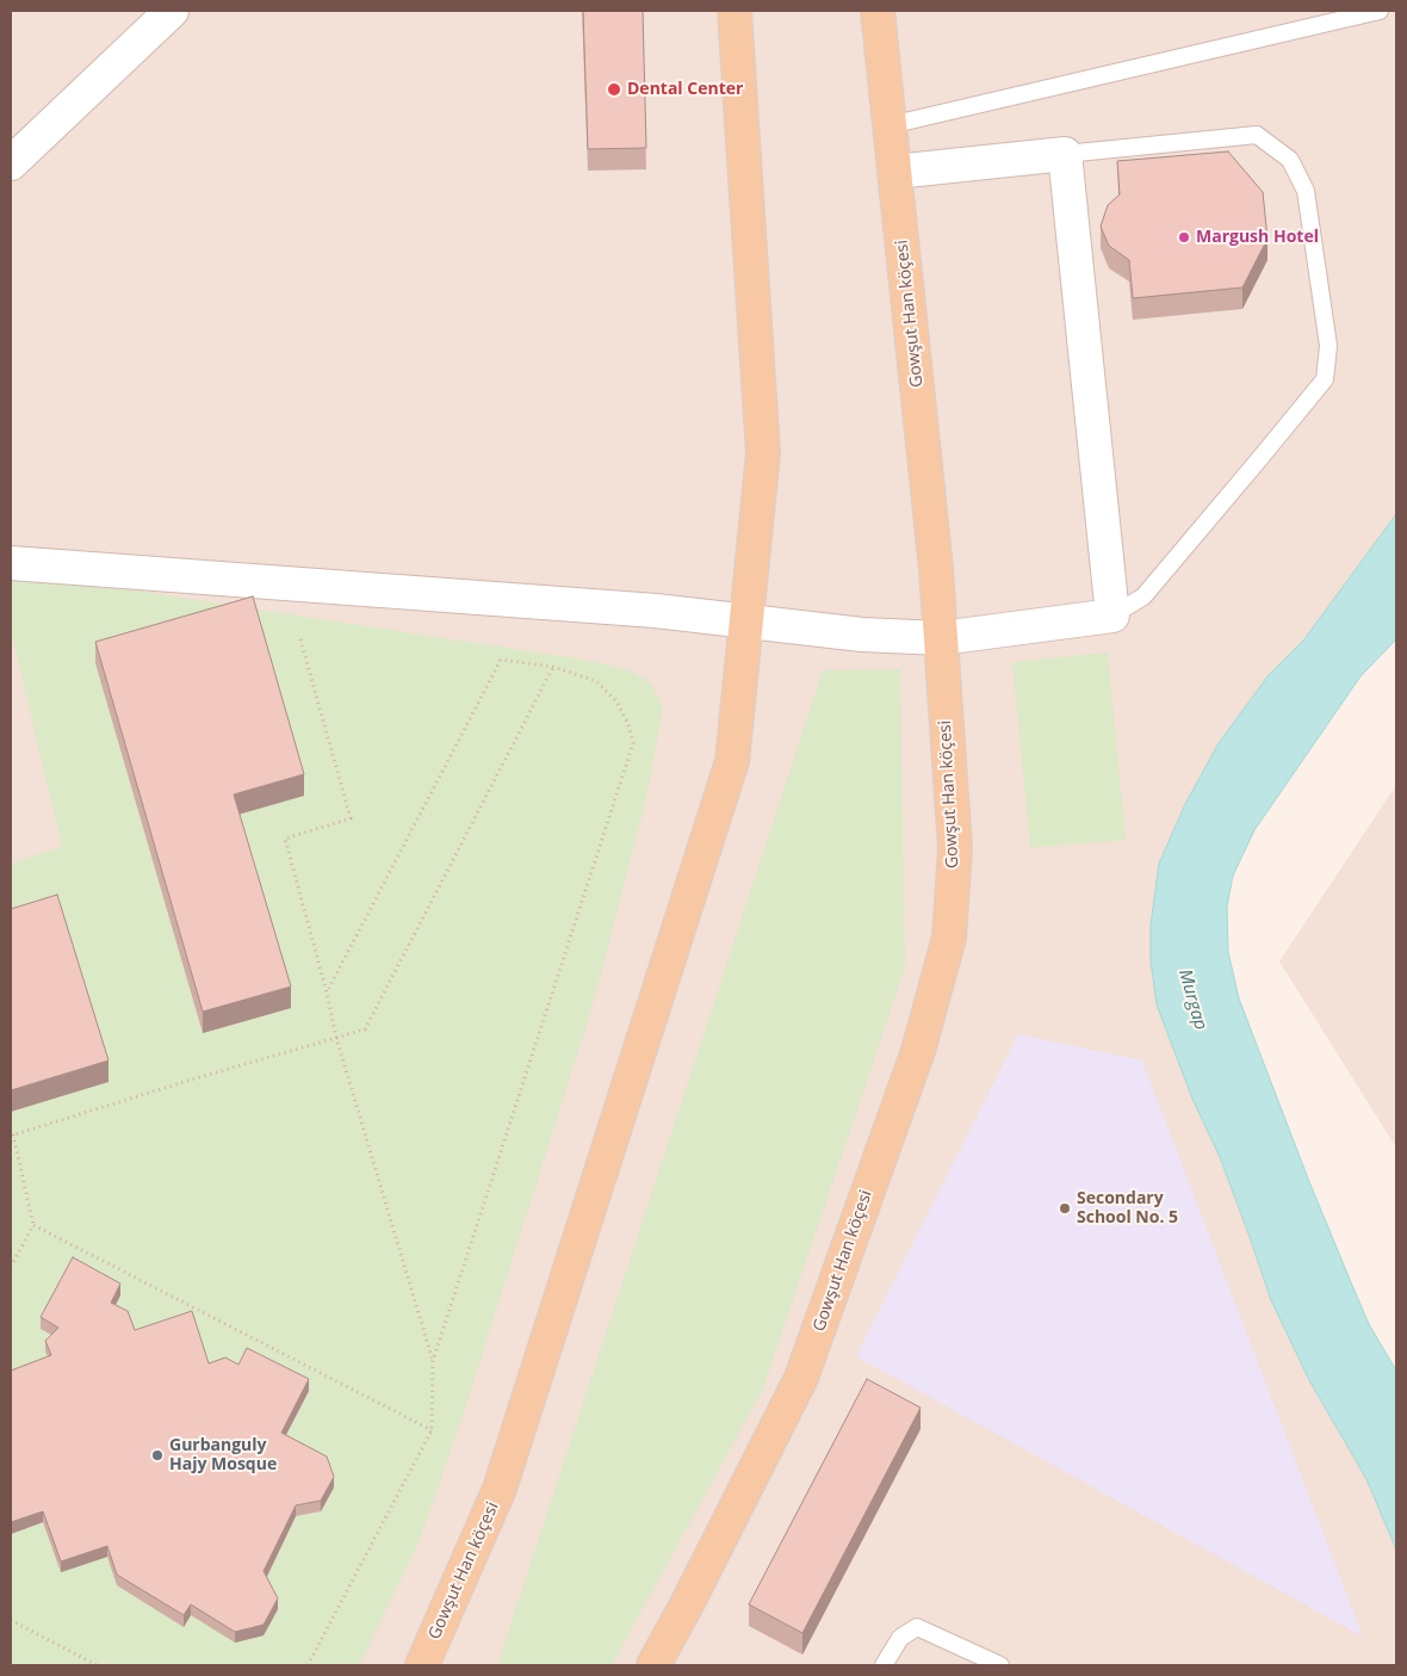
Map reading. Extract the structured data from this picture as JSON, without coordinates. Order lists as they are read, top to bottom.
{
  "streets": {
    "main road": ["Gowşut Han köçesi"]
  },
  "water": ["Murgap"],
  "places": [
    "Dental Center",
    "Margush Hotel",
    "Secondary School No. 5",
    "Gurbanguly Hajy Mosque"
  ]
}
